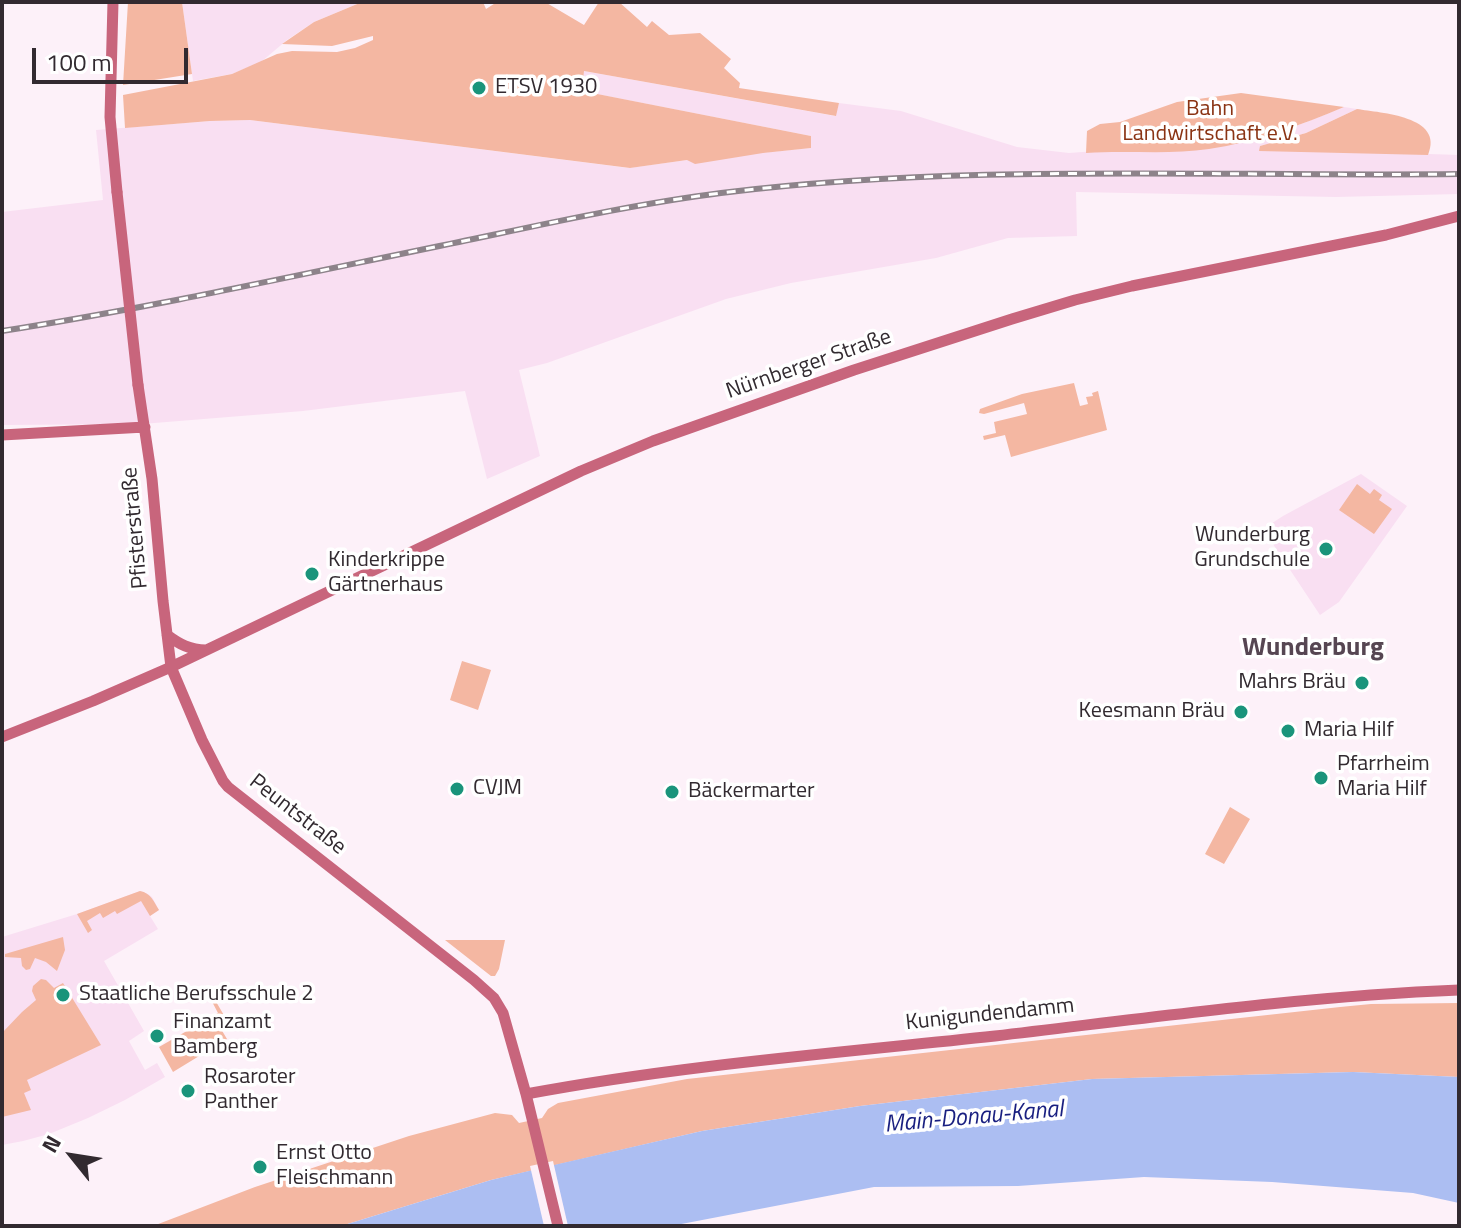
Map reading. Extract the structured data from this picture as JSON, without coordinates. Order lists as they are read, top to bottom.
{
  "streets": {
    "street": [
      "Nürnberger Straße",
      "Pfisterstraße",
      "Peuntstraße",
      "Kunigundendamm"
    ]
  },
  "crossings": [
    ["Nürnberger Straße", "Pfisterstraße"],
    ["Nürnberger Straße", "Peuntstraße"],
    ["Pfisterstraße", "Peuntstraße"],
    ["Peuntstraße", "Kunigundendamm"]
  ],
  "districts": ["Wunderburg"],
  "water": ["Main-Donau-Kanal"],
  "parks": ["Bahn Landwirtschaft e.V."],
  "places": [
    "ETSV 1930",
    "Wunderburg Grundschule",
    "Kinderkrippe Gärtnerhaus",
    "Mahrs Bräu",
    "Keesmann Bräu",
    "Maria Hilf",
    "Pfarrheim Maria Hilf",
    "CVJM",
    "Bäckermarter",
    "Staatliche Berufsschule 2",
    "Finanzamt Bamberg",
    "Rosaroter Panther",
    "Ernst Otto Fleischmann"
  ],
  "scale_bar": "100 m",
  "north": "top left"
}
